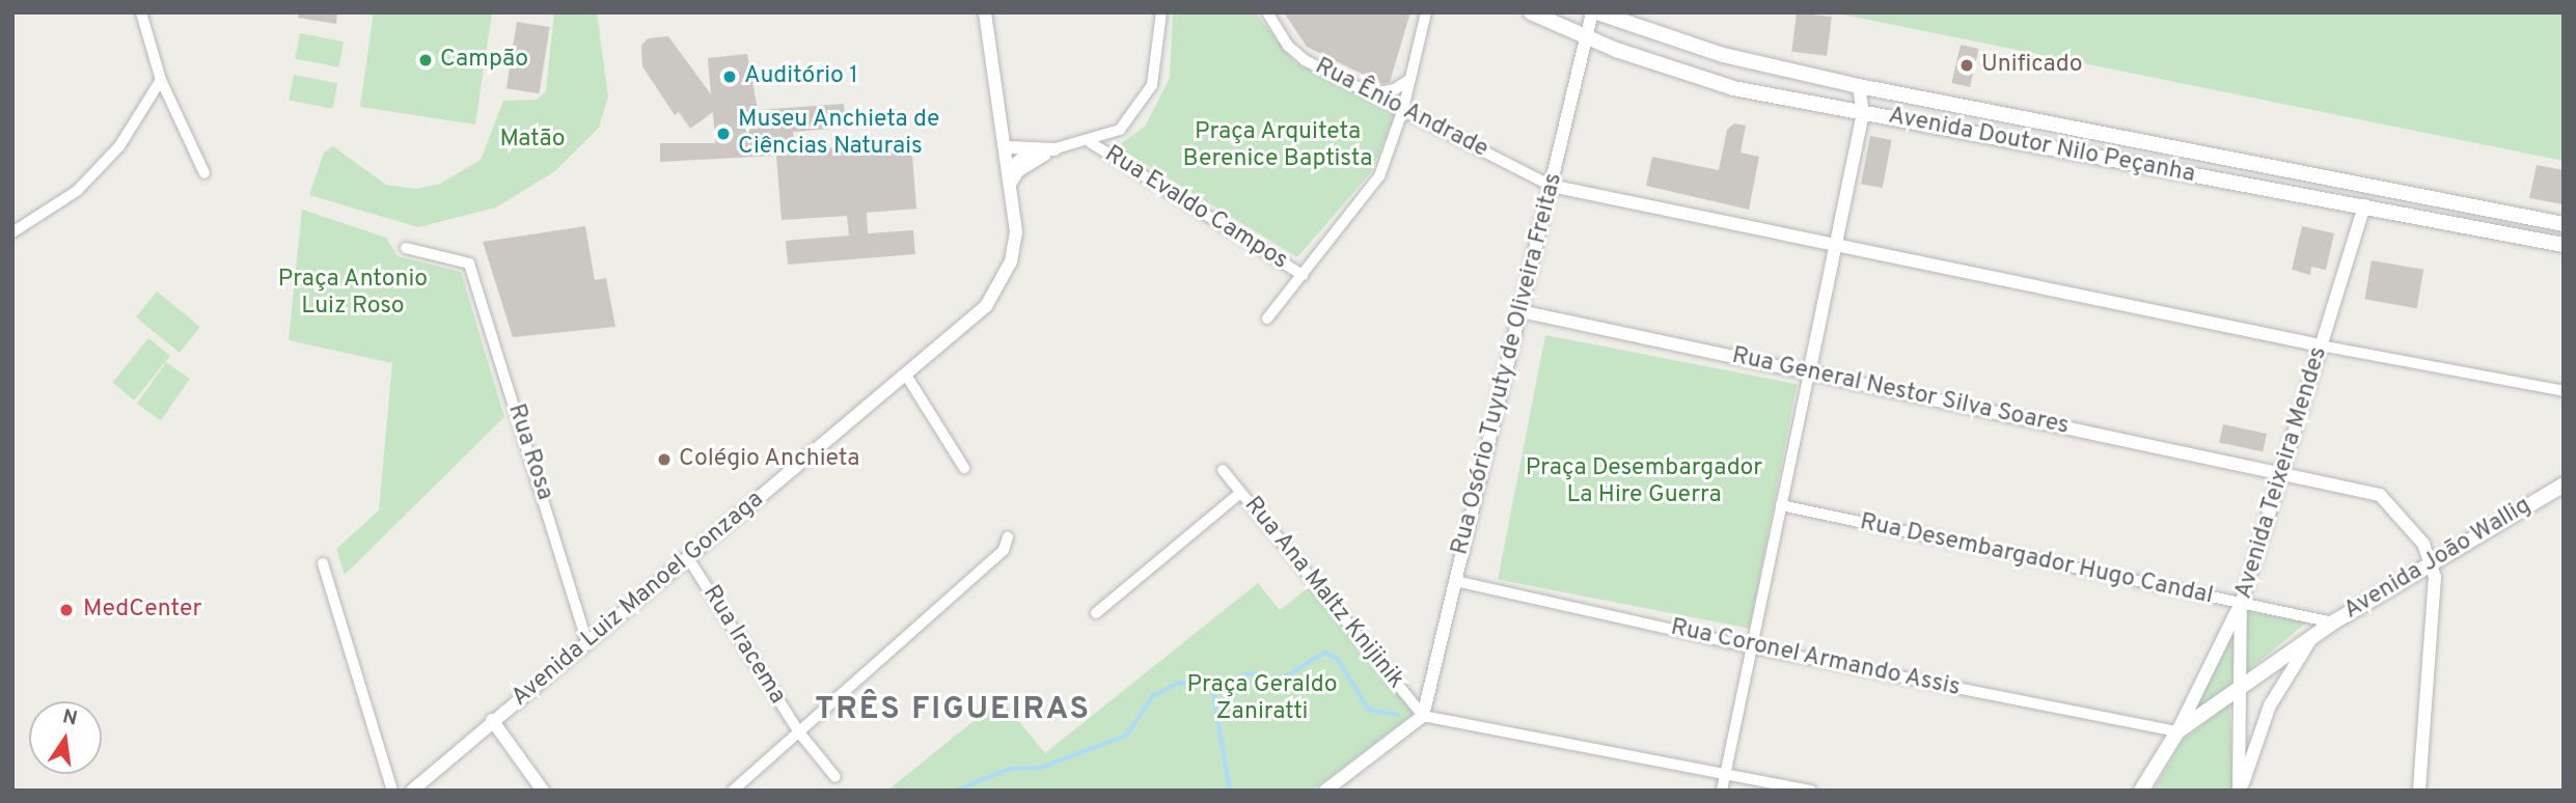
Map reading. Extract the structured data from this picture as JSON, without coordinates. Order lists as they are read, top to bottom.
{
  "streets": {
    "main road": ["Avenida Doutor Nilo Peçanha", "Avenida João Wallig"],
    "street": [
      "Rua Ênio Andrade",
      "Rua Evaldo Campos",
      "Rua Osório Tuyuty de Oliveira Freitas",
      "Rua General Nestor Silva Soares",
      "Rua Rosa",
      "Avenida Teixeira Mendes",
      "Rua Desembargador Hugo Candal",
      "Rua Ana Maltz Knijinik",
      "Avenida Luiz Manoel Gonzaga",
      "Rua Iracema",
      "Rua Coronel Armando Assis"
    ]
  },
  "crossings": [
    ["Rua Ênio Andrade", "Rua Osório Tuyuty de Oliveira Freitas"],
    ["Avenida Doutor Nilo Peçanha", "Rua Osório Tuyuty de Oliveira Freitas"],
    ["Avenida Doutor Nilo Peçanha", "Avenida Teixeira Mendes"],
    ["Rua Osório Tuyuty de Oliveira Freitas", "Rua General Nestor Silva Soares"],
    ["Rua Osório Tuyuty de Oliveira Freitas", "Rua Ana Maltz Knijinik"],
    ["Rua Osório Tuyuty de Oliveira Freitas", "Rua Coronel Armando Assis"],
    ["Rua General Nestor Silva Soares", "Avenida Teixeira Mendes"],
    ["Rua General Nestor Silva Soares", "Avenida João Wallig"],
    ["Rua Rosa", "Avenida Luiz Manoel Gonzaga"],
    ["Avenida Teixeira Mendes", "Avenida João Wallig"],
    ["Avenida Teixeira Mendes", "Rua Desembargador Hugo Candal"],
    ["Avenida João Wallig", "Rua Desembargador Hugo Candal"],
    ["Avenida João Wallig", "Rua Coronel Armando Assis"],
    ["Avenida Luiz Manoel Gonzaga", "Rua Iracema"]
  ],
  "districts": ["TRÊS FIGUEIRAS"],
  "parks": [
    "Praça Arquiteta Berenice Baptista",
    "Matão",
    "Praça Antonio Luiz Roso",
    "Praça Desembargador La Hire Guerra",
    "Praça Geraldo Zaniratti"
  ],
  "places": [
    "Campão",
    "Unificado",
    "Auditório 1",
    "Museu Anchieta de Ciências Naturais",
    "Colégio Anchieta",
    "MedCenter"
  ],
  "north": "top"
}
